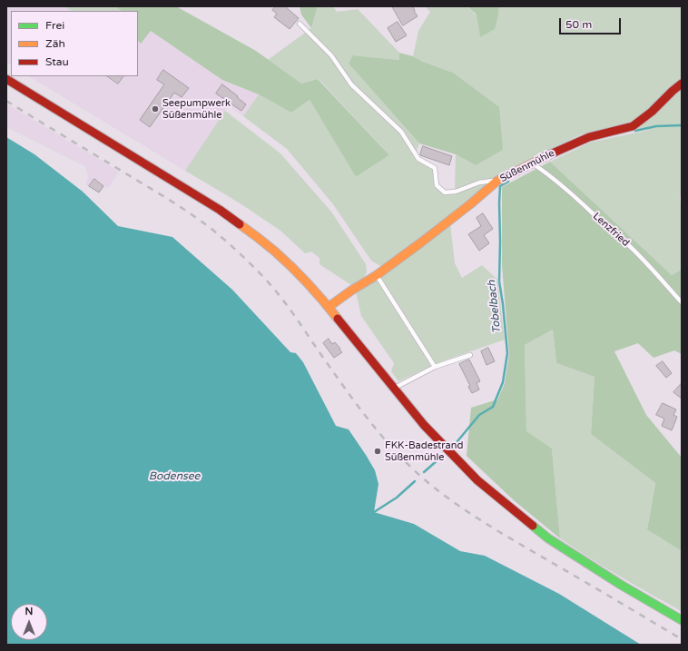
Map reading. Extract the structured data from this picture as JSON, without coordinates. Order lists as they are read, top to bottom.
{
  "streets": {
    "main road": ["Süßenmühle"],
    "lane": ["Lenzfried"]
  },
  "crossings": [
    ["Süßenmühle", "Lenzfried"]
  ],
  "water": ["Tobelbach", "Bodensee"],
  "places": ["Seepumpwerk Süßenmühle", "FKK-Badestrand Süßenmühle"],
  "legend": ["Frei", "Zäh", "Stau"],
  "scale_bar": "50 m",
  "north": "top"
}
